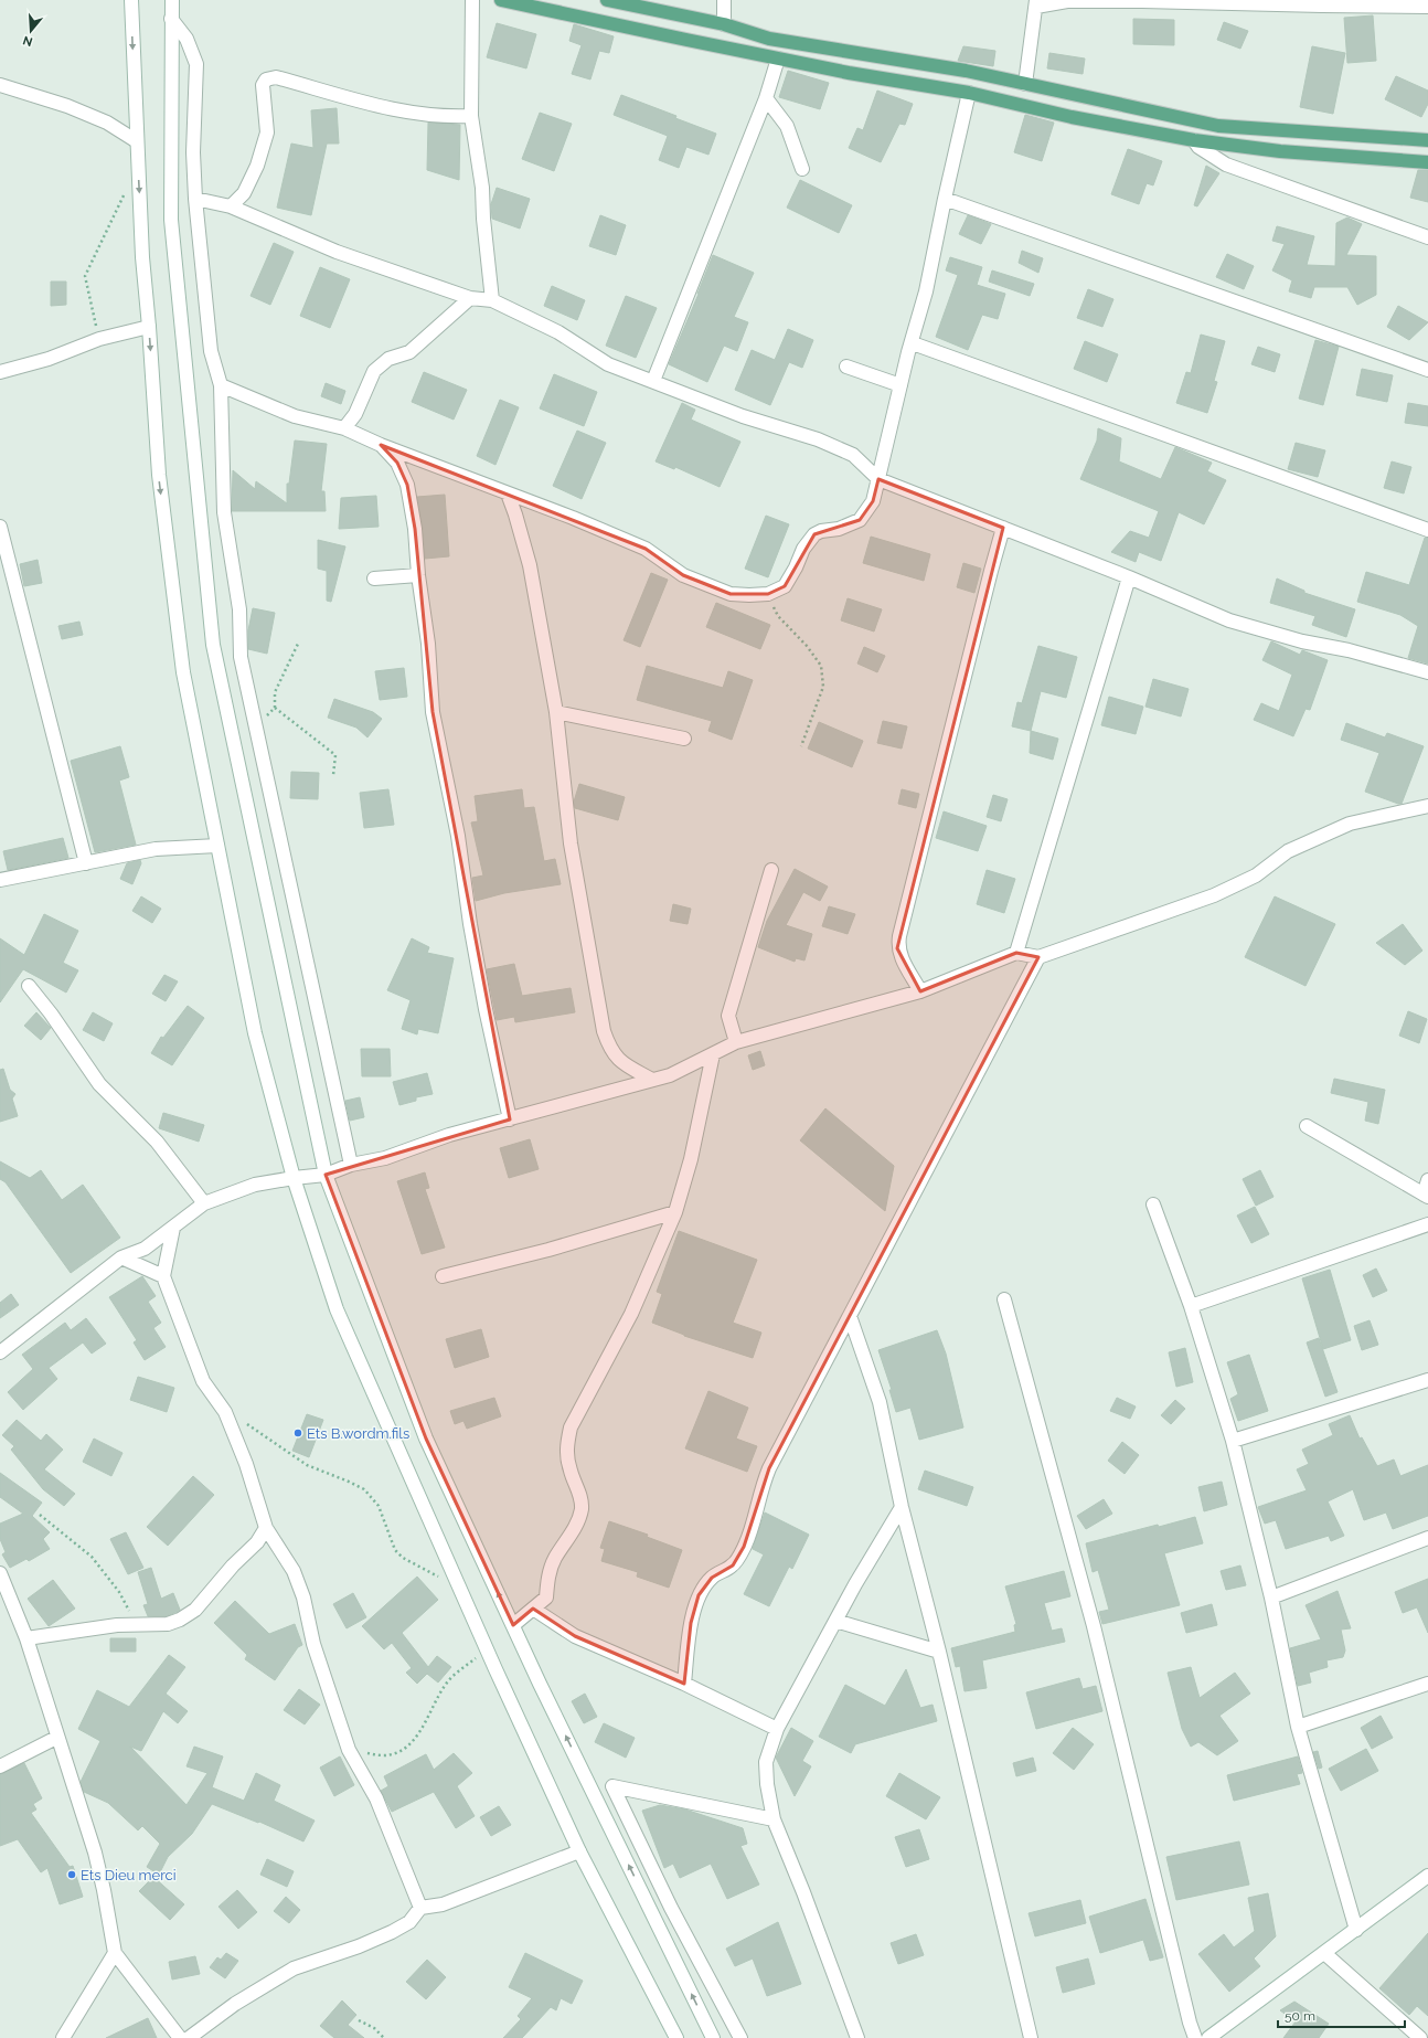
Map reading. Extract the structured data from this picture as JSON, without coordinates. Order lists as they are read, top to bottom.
{
  "places": ["Ets B.wordm.fils", "Ets Dieu merci"],
  "scale_bar": "50 m",
  "north": "bottom"
}
